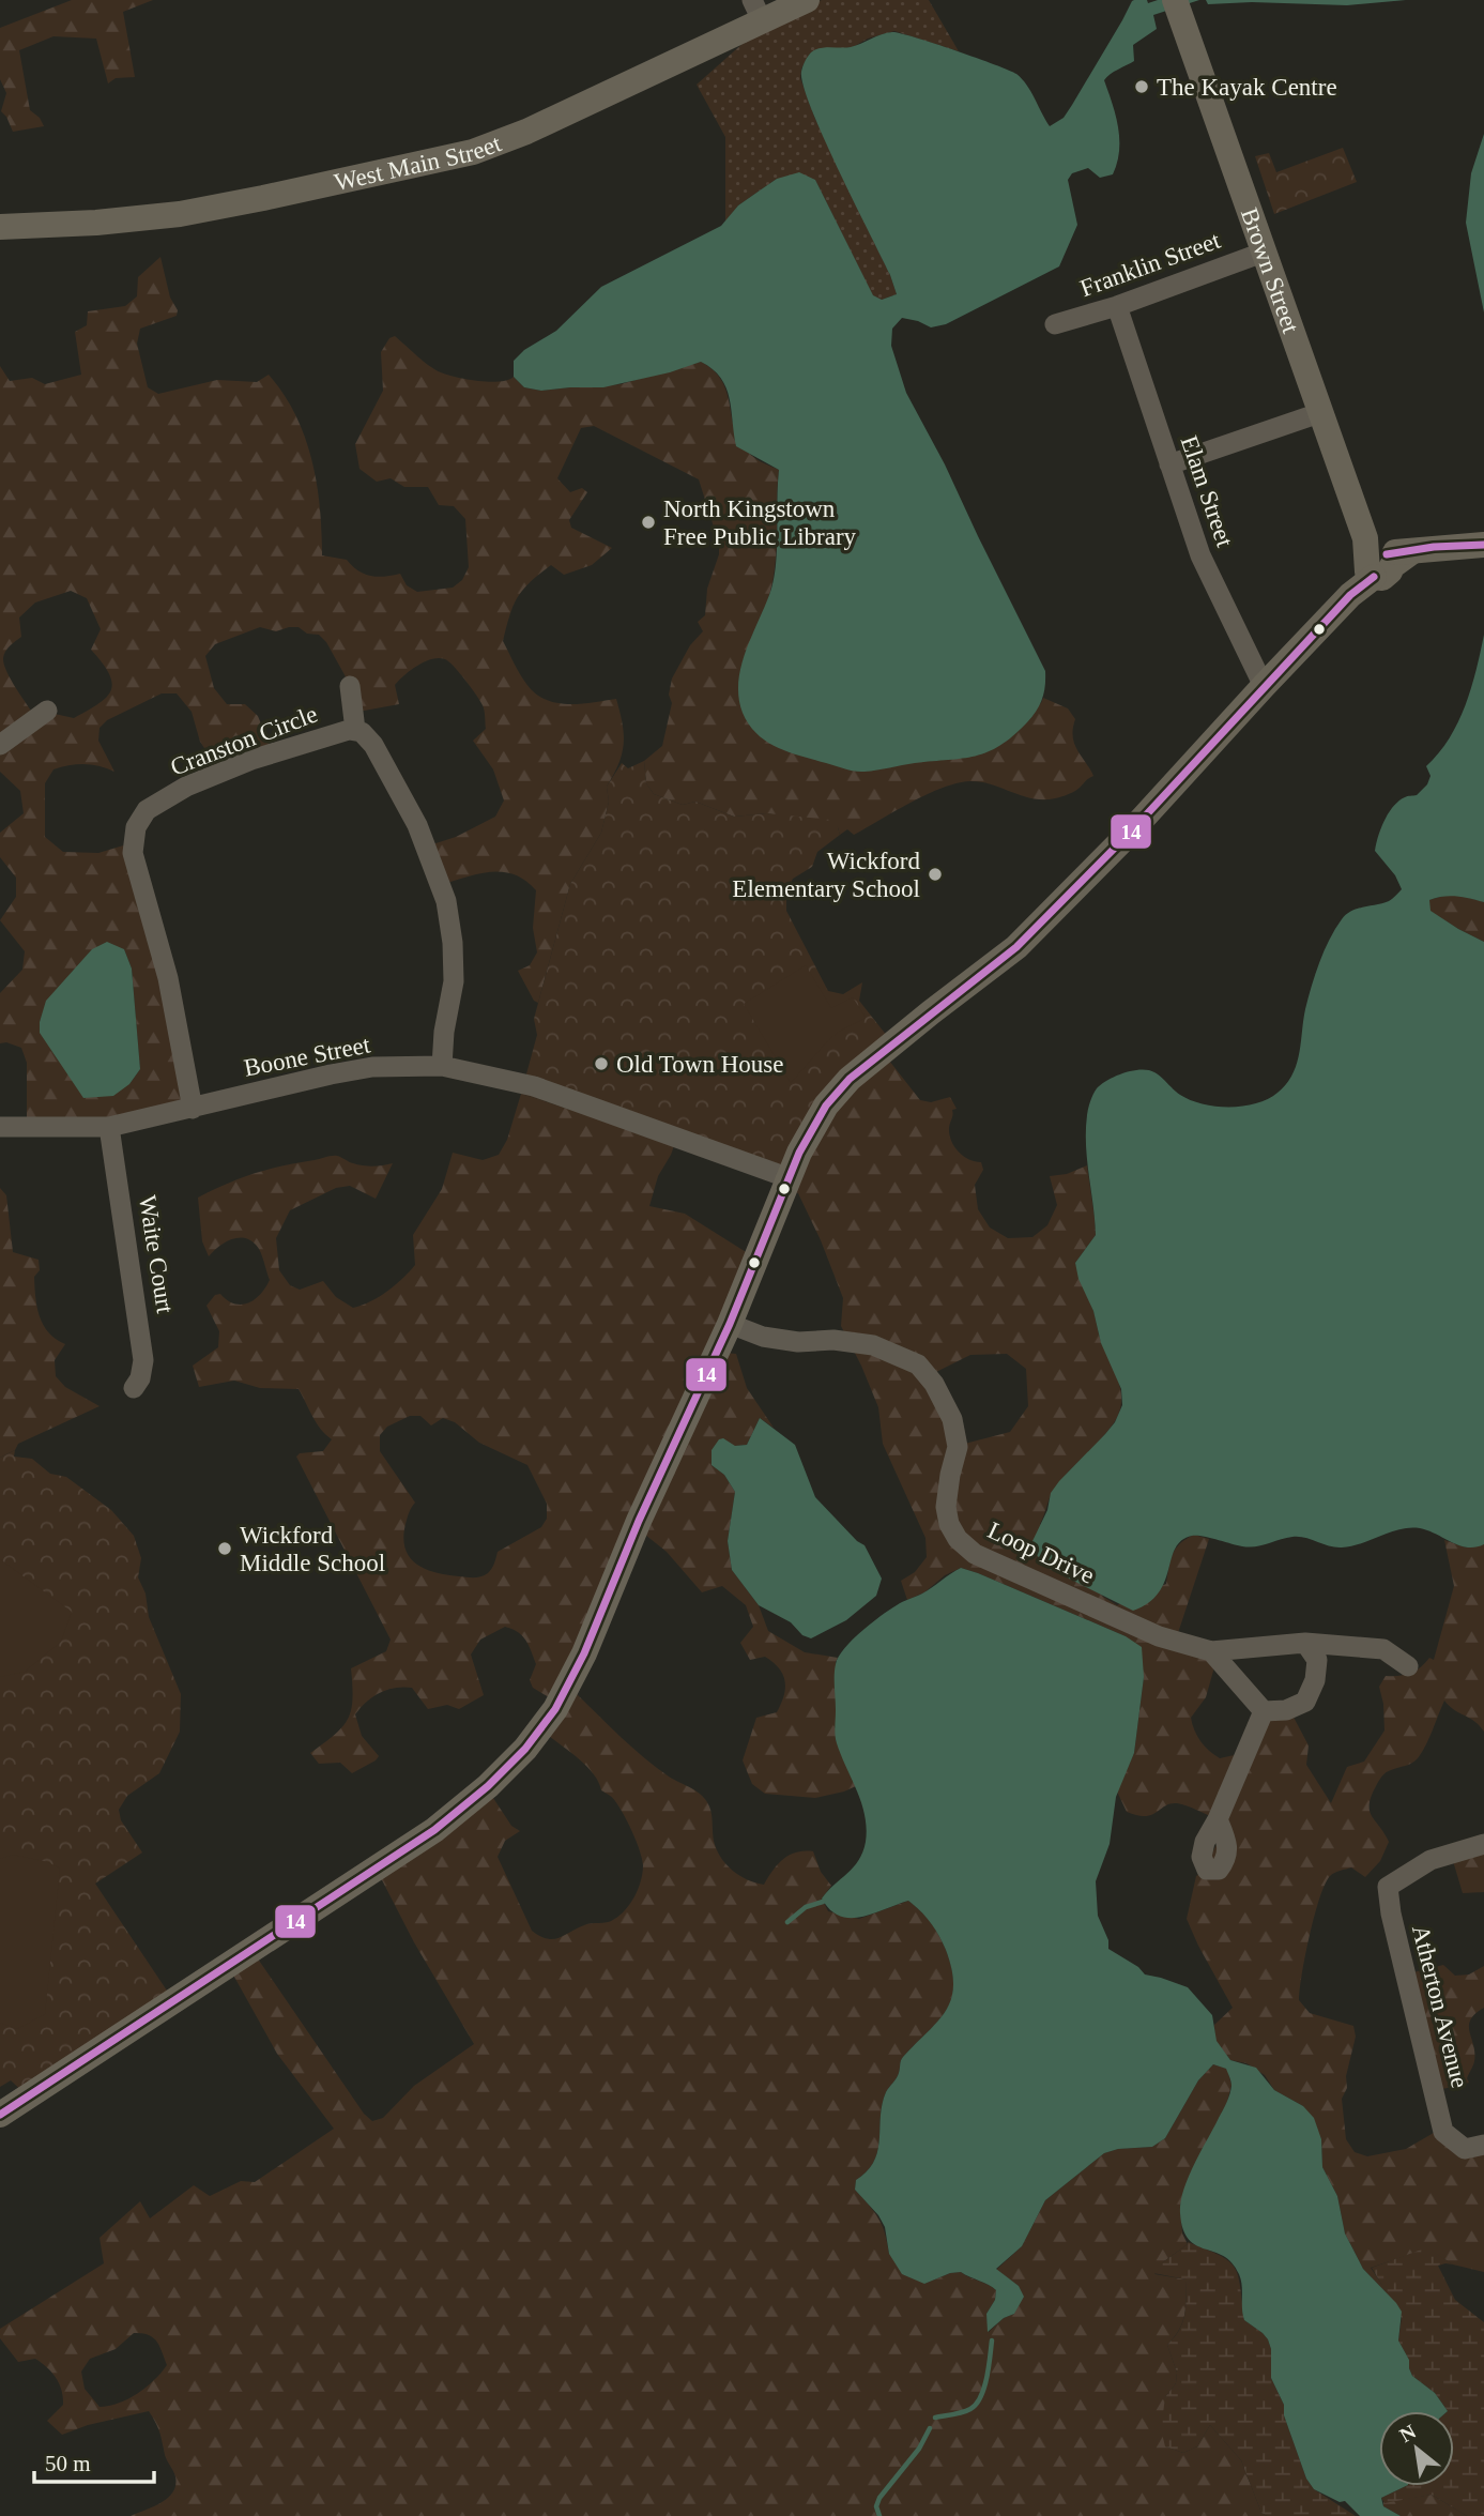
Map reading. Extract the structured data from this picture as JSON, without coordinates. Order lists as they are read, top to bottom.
{
  "streets": {
    "main road": ["West Main Street", "Brown Street"],
    "street": [
      "Franklin Street",
      "Elam Street",
      "Cranston Circle",
      "Boone Street",
      "Waite Court",
      "Loop Drive",
      "Atherton Avenue"
    ]
  },
  "crossings": [
    ["Franklin Street", "Brown Street"],
    ["Franklin Street", "Elam Street"],
    ["Cranston Circle", "Boone Street"],
    ["Boone Street", "Waite Court"]
  ],
  "places": [
    "The Kayak Centre",
    "North Kingstown Free Public Library",
    "Wickford Elementary School",
    "Old Town House",
    "Wickford Middle School"
  ],
  "lines": ["transit line 14"],
  "scale_bar": "50 m",
  "north": "top left"
}
